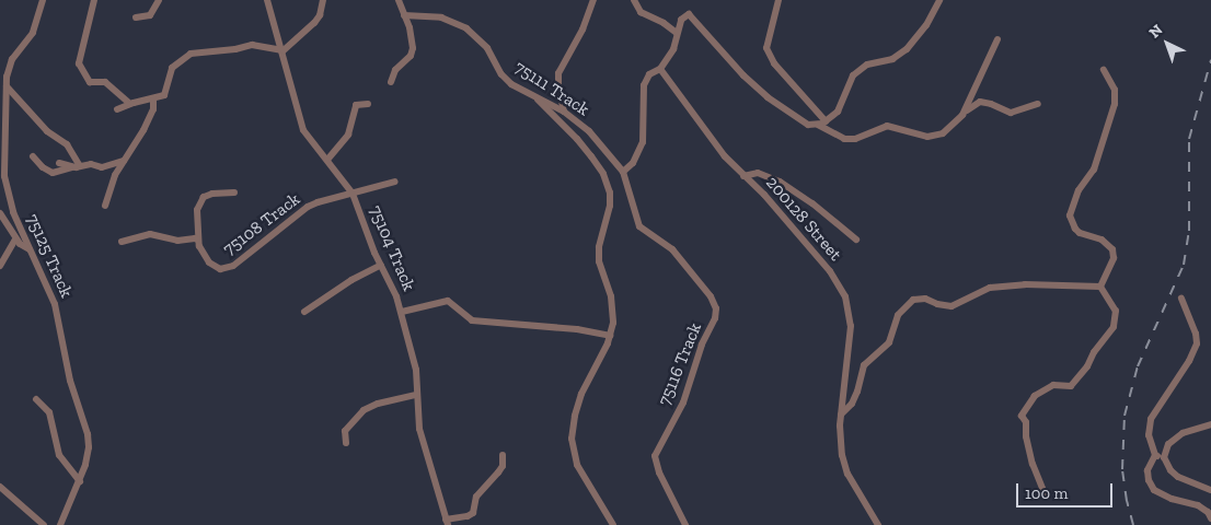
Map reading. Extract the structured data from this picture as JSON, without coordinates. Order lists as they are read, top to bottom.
{
  "streets": {
    "street": [
      "75111 Track",
      "200128 Street",
      "75108 Track",
      "75104 Track",
      "75125 Track",
      "75116 Track"
    ]
  },
  "crossings": [
    ["75111 Track", "75116 Track"],
    ["75108 Track", "75104 Track"]
  ],
  "scale_bar": "100 m",
  "north": "top left"
}
